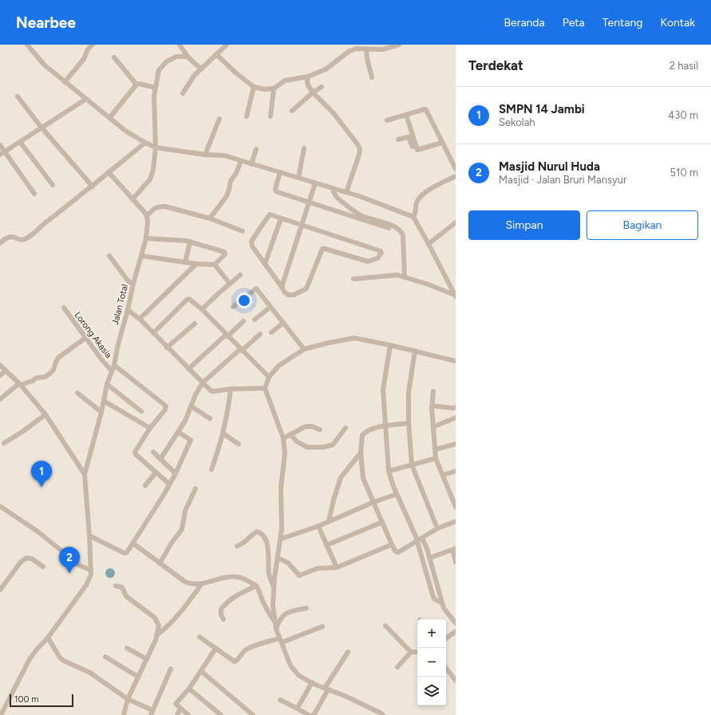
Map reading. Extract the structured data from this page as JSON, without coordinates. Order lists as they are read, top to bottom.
{
  "streets": {
    "street": ["Jalan Total", "Lorong Akasia"]
  },
  "crossings": [
    ["Jalan Total", "Lorong Akasia"]
  ],
  "scale_bar": "100 m",
  "page": {
    "header": "Nearbee",
    "nav": [
      "Beranda",
      "Peta",
      "Tentang",
      "Kontak"
    ],
    "heading": ["Terdekat", "2 hasil"],
    "list": [
      {
        "mark": "1",
        "name": "SMPN 14 Jambi",
        "note": "Sekolah",
        "value": "430 m"
      },
      {
        "mark": "2",
        "name": "Masjid Nurul Huda",
        "note": "Masjid · Jalan Bruri Mansyur",
        "value": "510 m"
      }
    ],
    "buttons": ["Simpan", "Bagikan"],
    "pins": ["1", "2"],
    "map_buttons": ["+", "−"],
    "scale": "100 m"
  }
}
